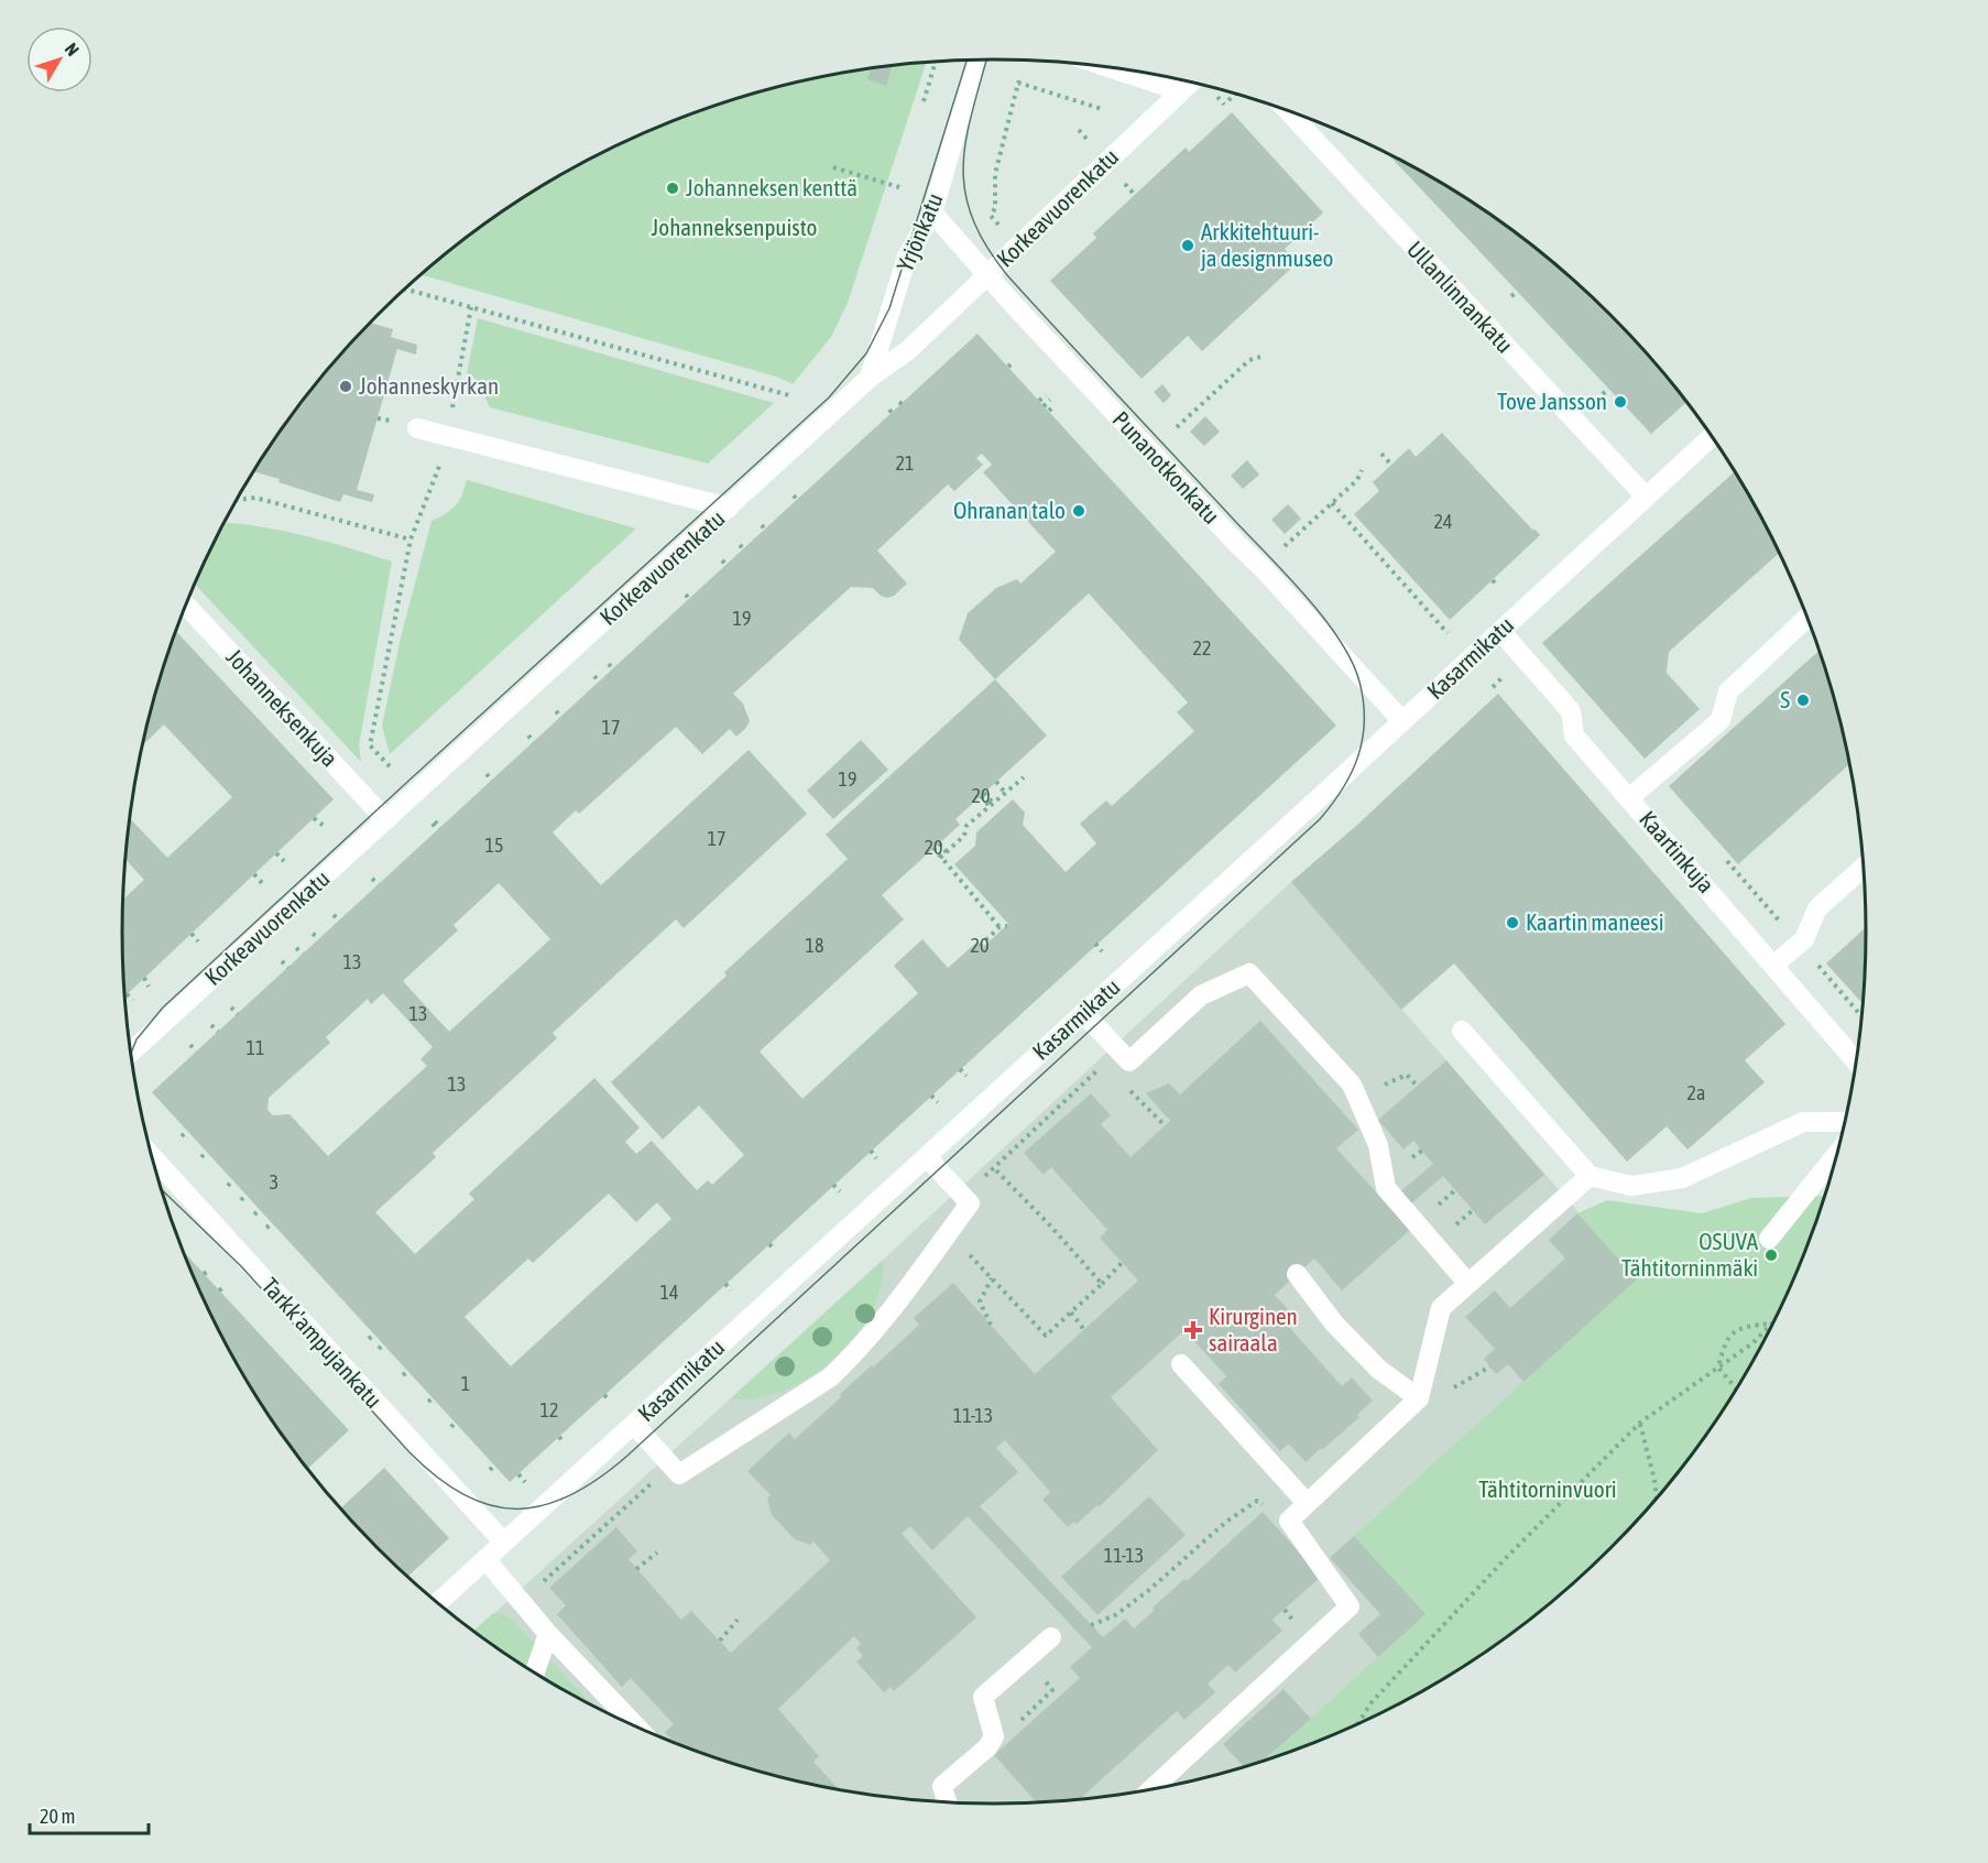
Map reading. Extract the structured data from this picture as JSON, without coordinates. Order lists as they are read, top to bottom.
{
  "streets": {
    "street": [
      "Korkeavuorenkatu",
      "Yrjönkatu",
      "Ullanlinnankatu",
      "Punanotkonkatu",
      "Kasarmikatu",
      "Johanneksenkuja",
      "Kaartinkuja",
      "Tarkk'ampujankatu"
    ]
  },
  "crossings": [
    ["Korkeavuorenkatu", "Yrjönkatu"],
    ["Korkeavuorenkatu", "Punanotkonkatu"],
    ["Korkeavuorenkatu", "Johanneksenkuja"],
    ["Yrjönkatu", "Punanotkonkatu"],
    ["Ullanlinnankatu", "Kasarmikatu"],
    ["Punanotkonkatu", "Kasarmikatu"],
    ["Kasarmikatu", "Kaartinkuja"],
    ["Kasarmikatu", "Tarkk'ampujankatu"]
  ],
  "parks": ["Johanneksenpuisto", "Tähtitorninvuori"],
  "places": {
    "other": [
      "Johanneksen kenttä",
      "Arkkitehtuuri- ja designmuseo",
      "Johanneskyrkan",
      "Tove Jansson",
      "Ohranan talo",
      "S",
      "Kaartin maneesi",
      "OSUVA Tähtitorninmäki"
    ],
    "health": ["Kirurginen sairaala"]
  },
  "house_numbers": [
    "21",
    "24",
    "19",
    "22",
    "17",
    "19",
    "20",
    "17",
    "15",
    "20",
    "18",
    "20",
    "13",
    "13",
    "11",
    "13",
    "2a",
    "3",
    "14",
    "1",
    "12",
    "11-13",
    "11-13"
  ],
  "scale_bar": "20 m",
  "north": "top right"
}
